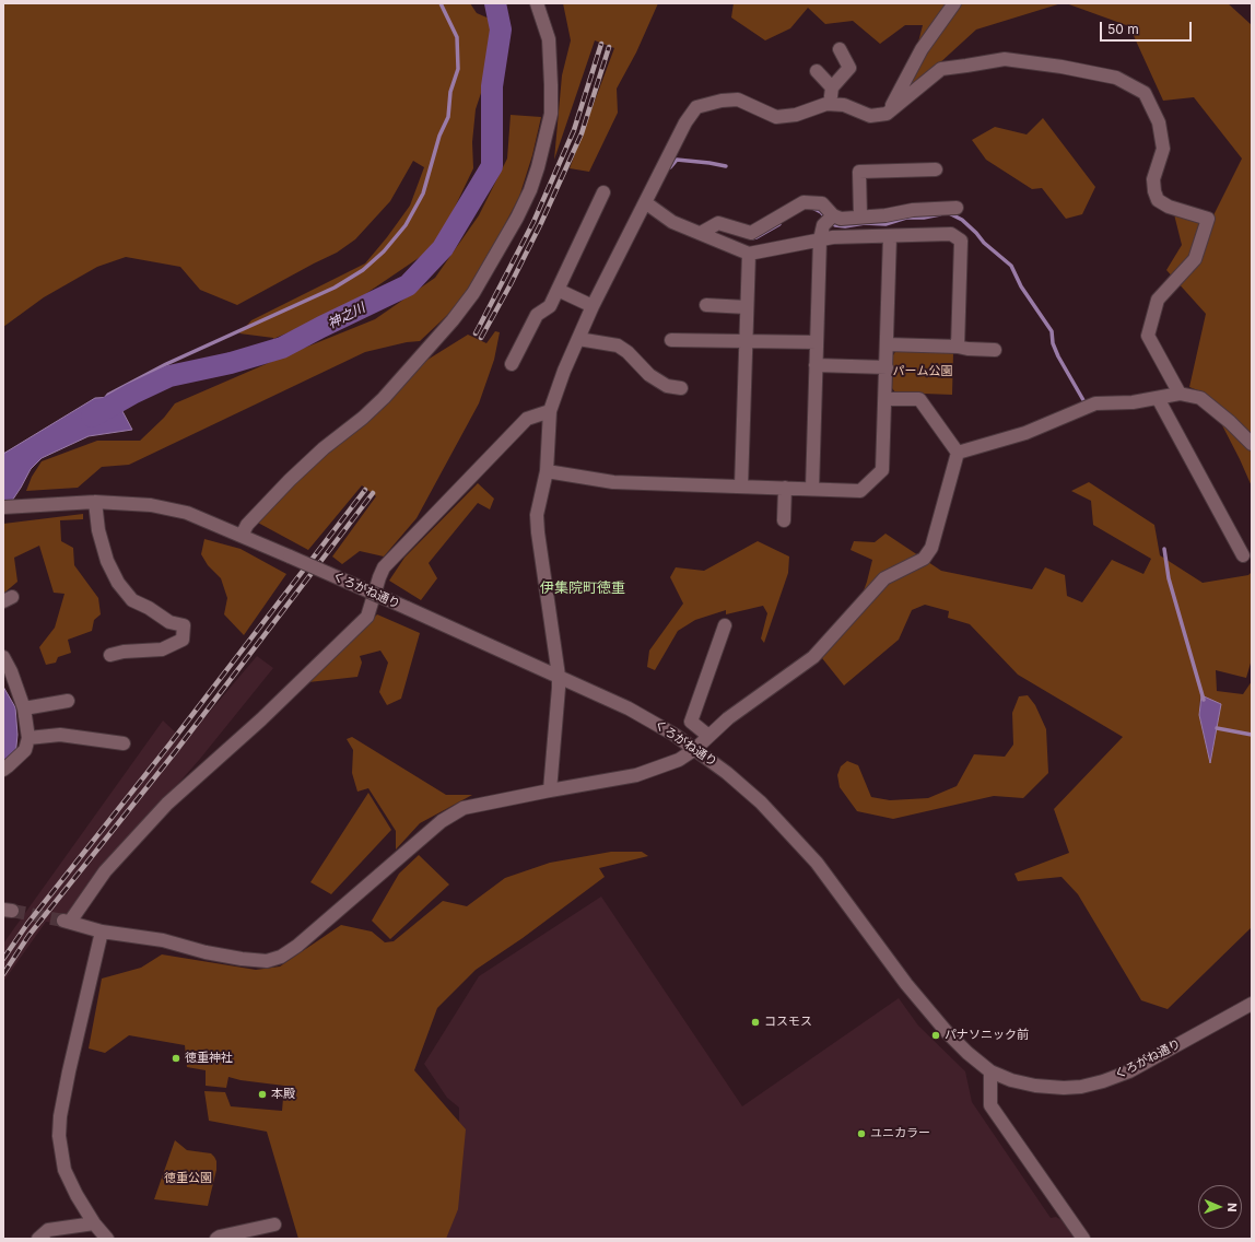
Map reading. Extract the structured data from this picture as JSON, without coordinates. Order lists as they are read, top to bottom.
{
  "streets": {
    "street": ["くろがね通り"]
  },
  "districts": ["伊集院町徳重"],
  "water": ["神之川"],
  "parks": ["パーム公園", "徳重公園"],
  "places": [
    "コスモス",
    "パナソニック前",
    "徳重神社",
    "本殿",
    "ユニカラー"
  ],
  "scale_bar": "50 m",
  "north": "right"
}
